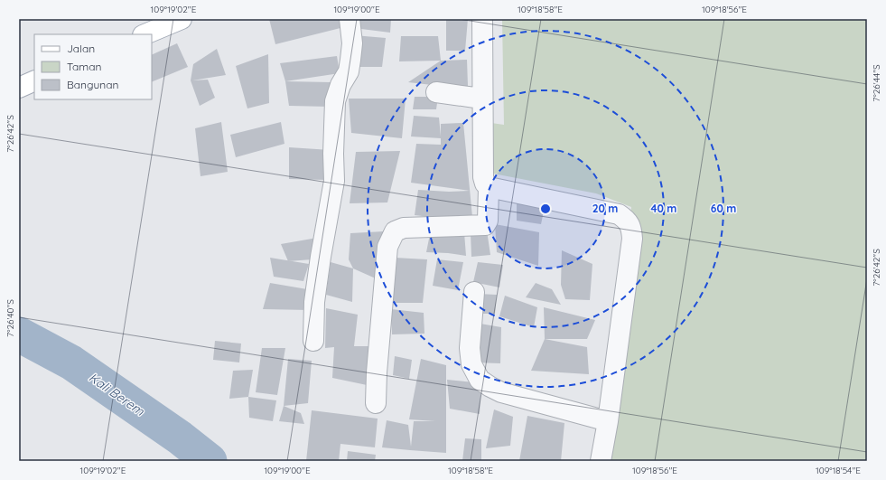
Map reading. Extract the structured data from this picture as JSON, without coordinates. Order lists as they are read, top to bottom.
{
  "water": ["Kali Berem"],
  "legend": ["Jalan", "Taman", "Bangunan"],
  "coordinates": [
    "109°19'02\"E",
    "109°19'00\"E",
    "109°18'58\"E",
    "109°18'56\"E",
    "7°26'44\"S",
    "7°26'42\"S",
    "7°26'40\"S",
    "109°18'54\"E"
  ],
  "rings": ["20 m", "40 m", "60 m"]
}
